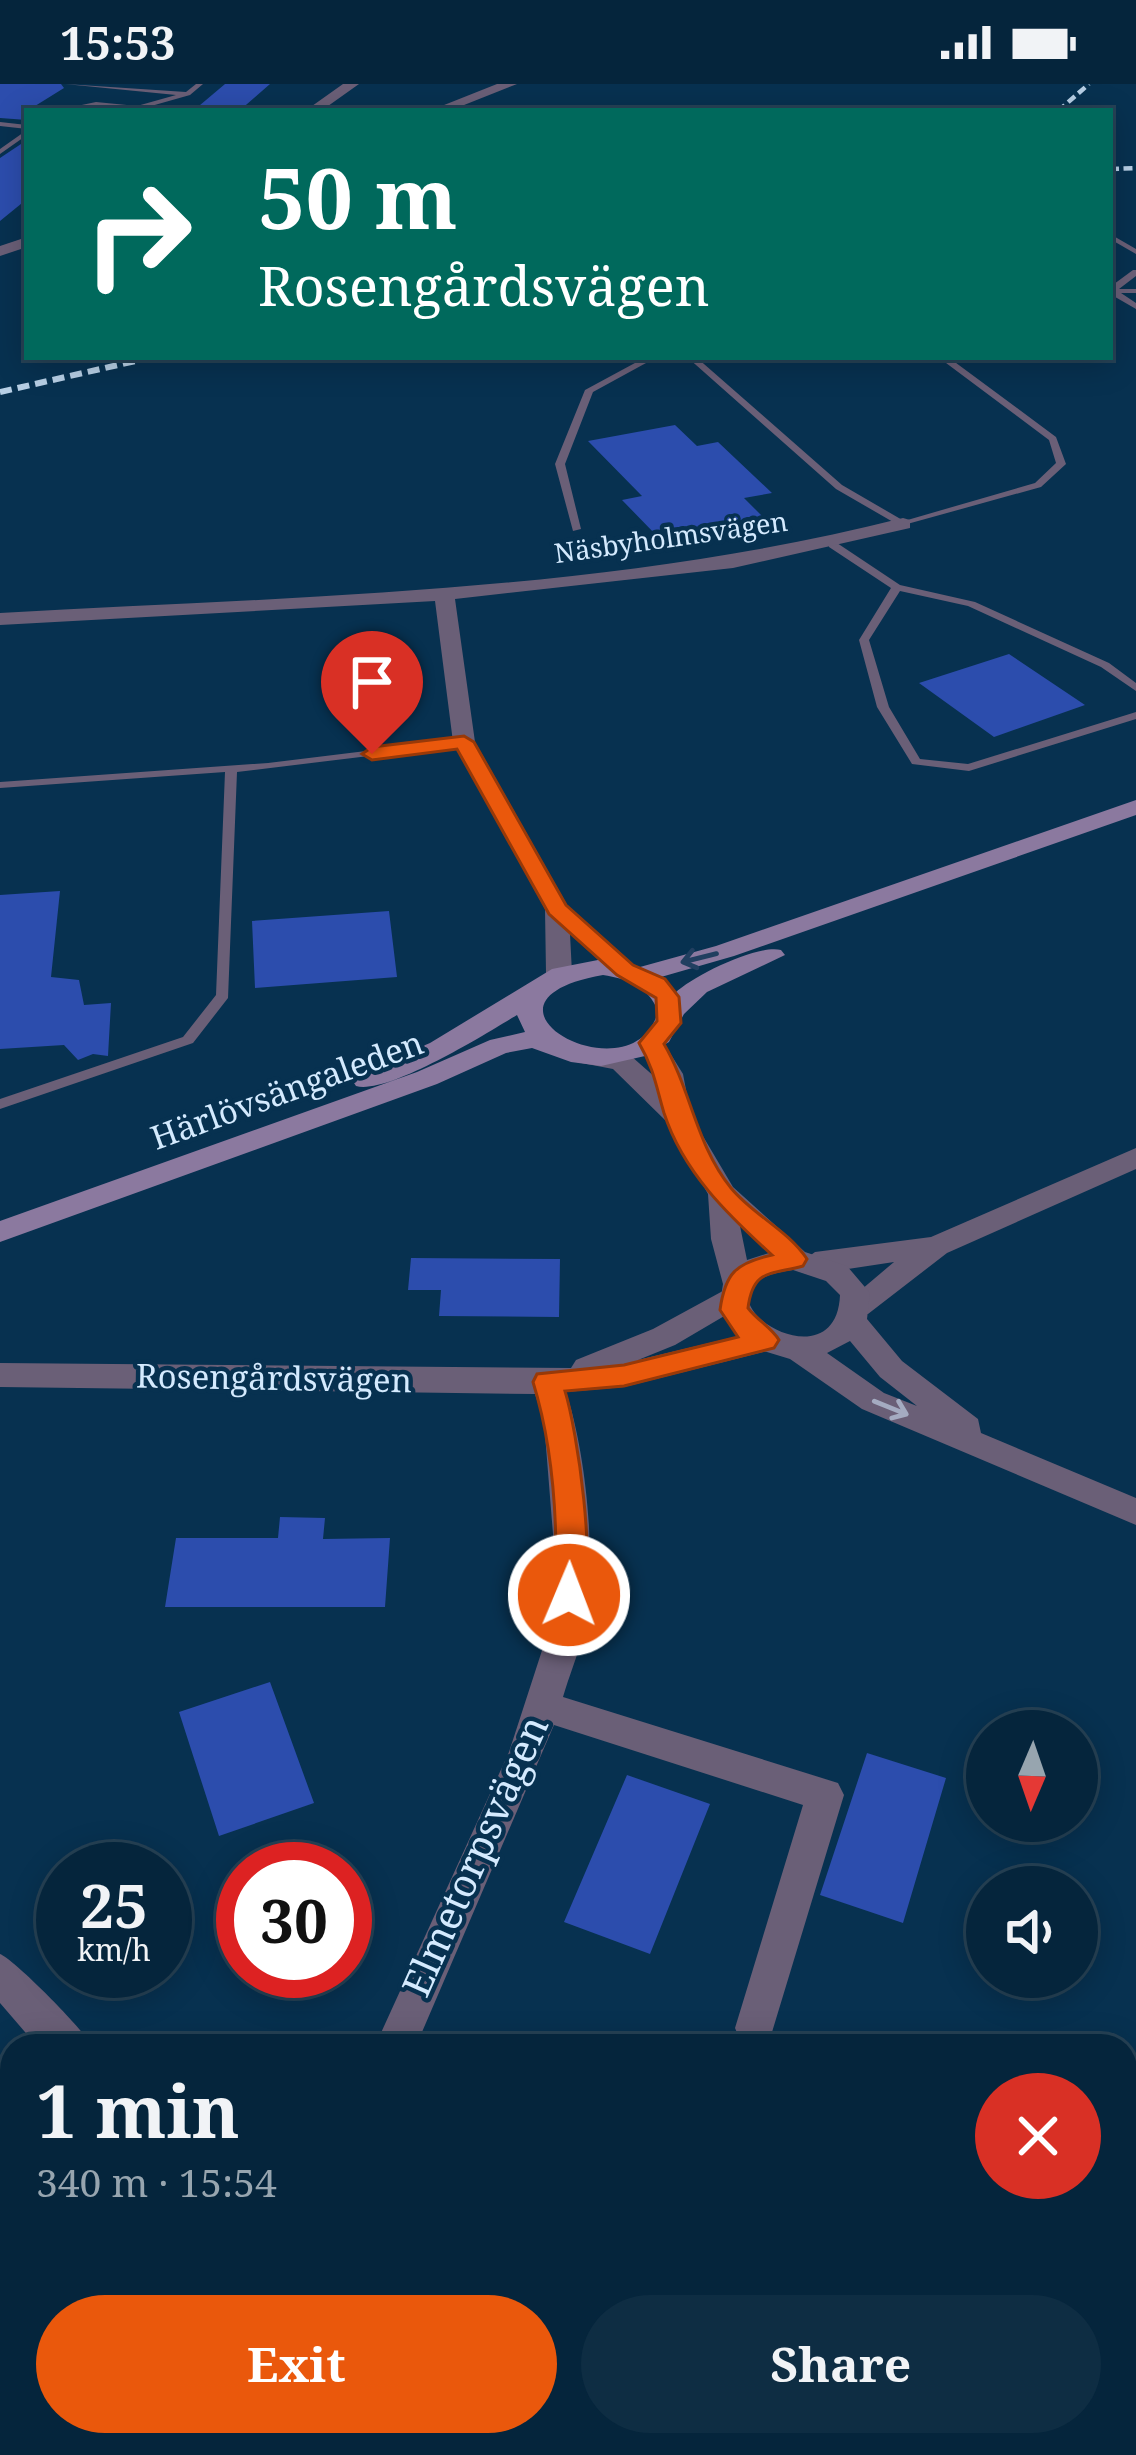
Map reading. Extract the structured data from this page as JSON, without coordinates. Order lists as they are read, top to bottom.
{
  "streets": {
    "main road": ["Härlövsängaleden"],
    "street": ["Näsbyholmsvägen", "Rosengårdsvägen", "Elmetorpsvägen"]
  },
  "crossings": [
    ["Rosengårdsvägen", "Elmetorpsvägen"]
  ],
  "north": "bottom",
  "page": {
    "status": "15:53",
    "turn": ["50 m", "Rosengårdsvägen"],
    "speed": "25 km/h",
    "limit": "30",
    "heading": ["1 min", "340 m · 15:54"],
    "buttons": ["Exit", "Share"]
  }
}
